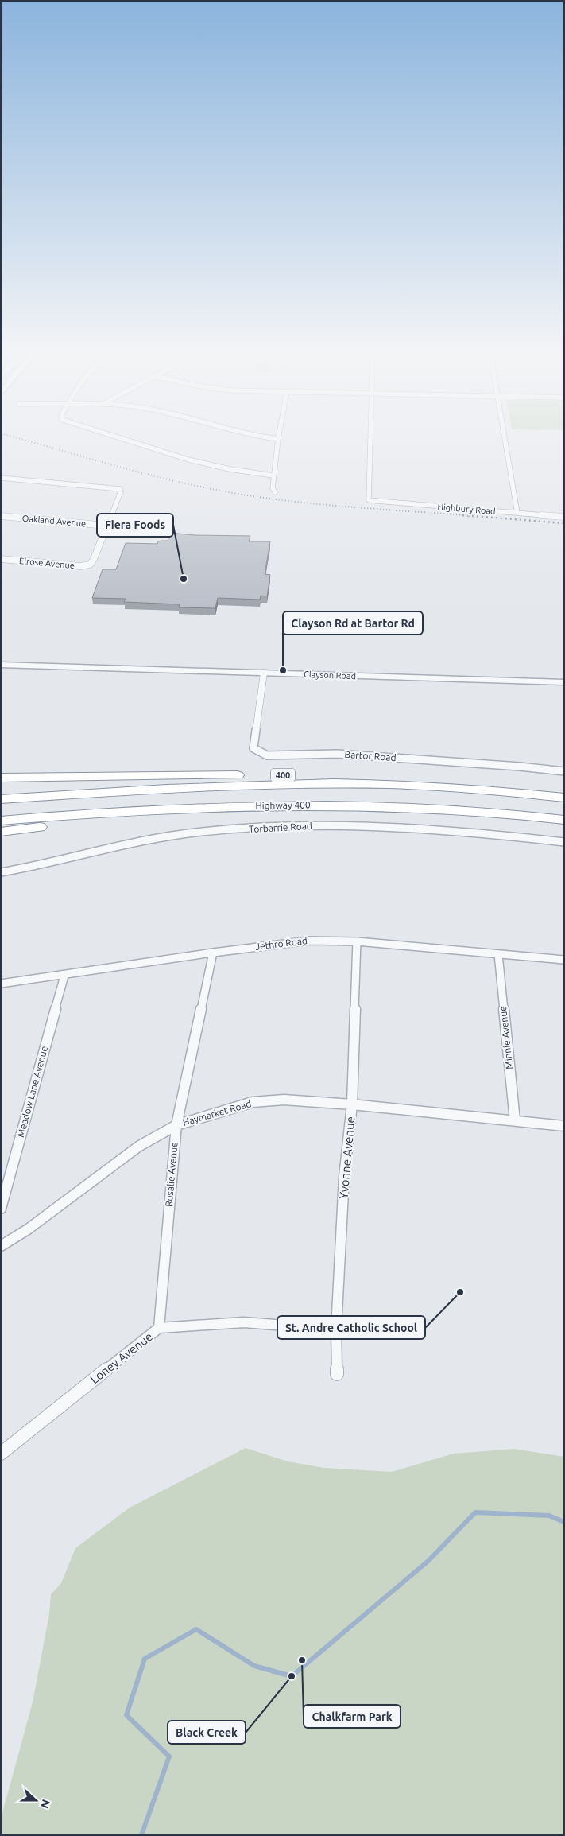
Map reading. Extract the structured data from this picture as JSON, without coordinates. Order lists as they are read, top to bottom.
{
  "streets": {
    "highway": ["400", "Highway 400"],
    "street": [
      "Highbury Road",
      "Oakland Avenue",
      "Elrose Avenue",
      "Clayson Road",
      "Bartor Road",
      "Torbarrie Road",
      "Jethro Road",
      "Minnie Avenue",
      "Meadow Lane Avenue",
      "Haymarket Road",
      "Yvonne Avenue",
      "Rosalie Avenue",
      "Loney Avenue"
    ]
  },
  "crossings": [
    ["Oakland Avenue", "Elrose Avenue"],
    ["Clayson Road", "Bartor Road"],
    ["Jethro Road", "Minnie Avenue"],
    ["Jethro Road", "Meadow Lane Avenue"],
    ["Jethro Road", "Yvonne Avenue"],
    ["Jethro Road", "Rosalie Avenue"],
    ["Minnie Avenue", "Haymarket Road"],
    ["Haymarket Road", "Yvonne Avenue"],
    ["Haymarket Road", "Rosalie Avenue"],
    ["Yvonne Avenue", "Loney Avenue"],
    ["Rosalie Avenue", "Loney Avenue"]
  ],
  "places": [
    "Fiera Foods",
    "Clayson Rd at Bartor Rd",
    "St. Andre Catholic School",
    "Chalkfarm Park",
    "Black Creek"
  ],
  "north": "right"
}
